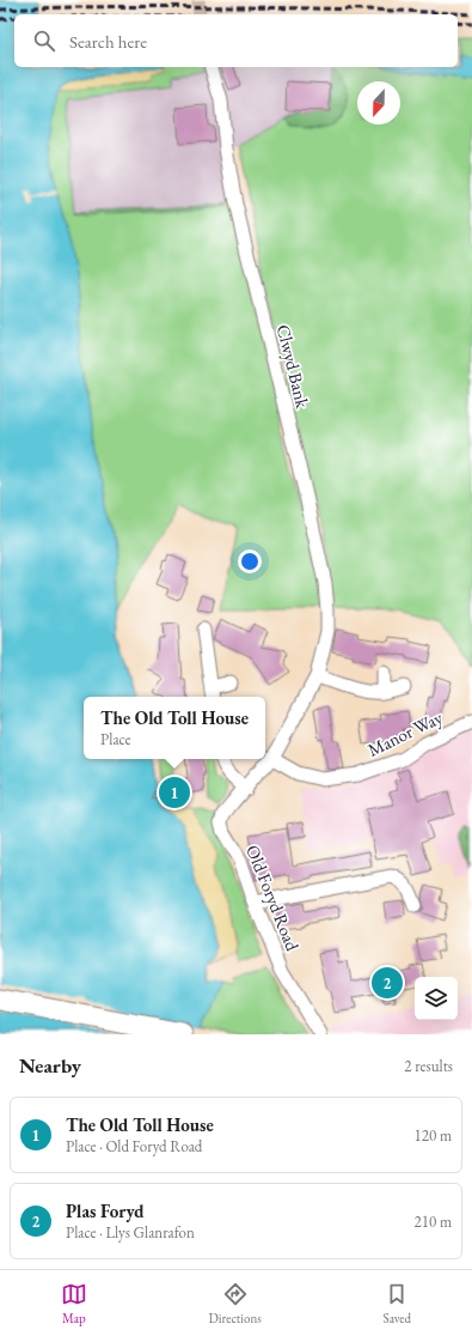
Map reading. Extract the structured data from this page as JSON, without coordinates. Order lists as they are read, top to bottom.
{
  "streets": {
    "street": ["Clwyd Bank", "Manor Way", "Old Foryd Road"]
  },
  "crossings": [
    ["Clwyd Bank", "Manor Way"],
    ["Clwyd Bank", "Old Foryd Road"]
  ],
  "north": "bottom",
  "page": {
    "search": "Search here",
    "popup": ["The Old Toll House", "Place"],
    "pins": ["1", "2"],
    "heading": ["Nearby", "2 results"],
    "list": [
      {
        "mark": "1",
        "name": "The Old Toll House",
        "note": "Place · Old Foryd Road",
        "value": "120 m"
      },
      {
        "mark": "2",
        "name": "Plas Foryd",
        "note": "Place · Llys Glanrafon",
        "value": "210 m"
      }
    ],
    "nav": ["Map", "Directions", "Saved"]
  }
}
